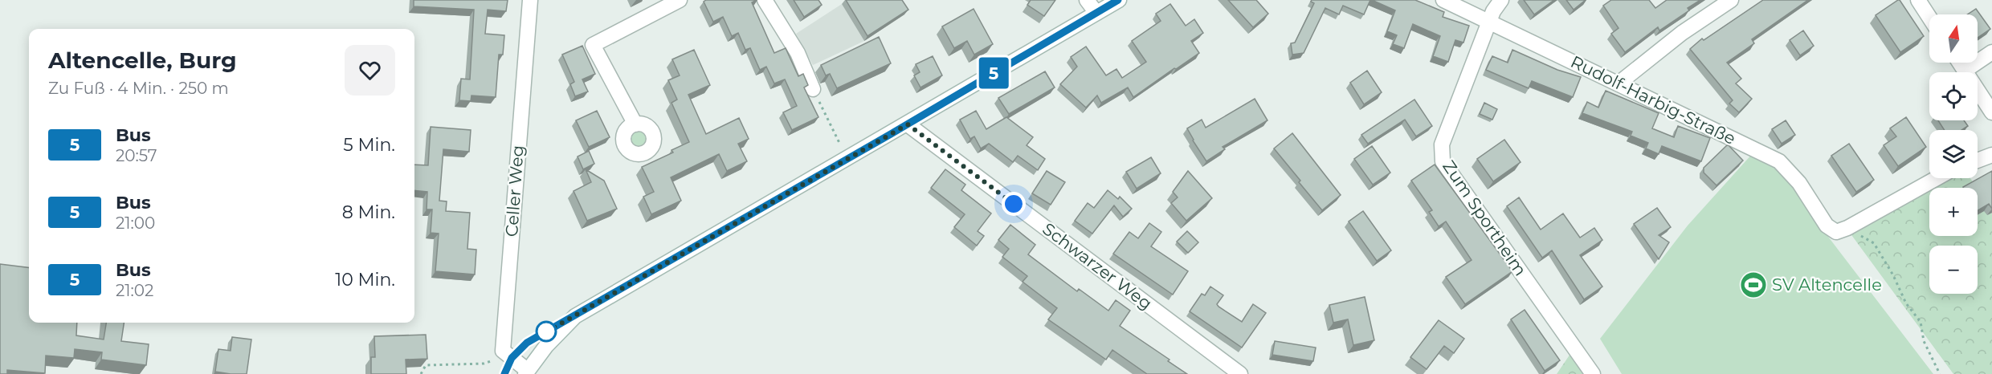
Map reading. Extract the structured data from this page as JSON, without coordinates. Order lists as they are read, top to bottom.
{
  "streets": {
    "street": [
      "Rudolf-Harbig-Straße",
      "Celler Weg",
      "Zum Sportheim",
      "Schwarzer Weg"
    ]
  },
  "crossings": [
    ["Rudolf-Harbig-Straße", "Zum Sportheim"]
  ],
  "places": {
    "sports": ["SV Altencelle"]
  },
  "lines": ["bus line 5"],
  "north": "top",
  "page": {
    "on_map": "5",
    "map_buttons": ["+", "−"],
    "heading": ["Altencelle, Burg", "Zu Fuß · 4 Min. · 250 m"],
    "list": [
      {
        "mark": "5",
        "name": "Bus",
        "note": "20:57",
        "value": "5 Min."
      },
      {
        "mark": "5",
        "name": "Bus",
        "note": "21:00",
        "value": "8 Min."
      },
      {
        "mark": "5",
        "name": "Bus",
        "note": "21:02",
        "value": "10 Min."
      }
    ]
  }
}
